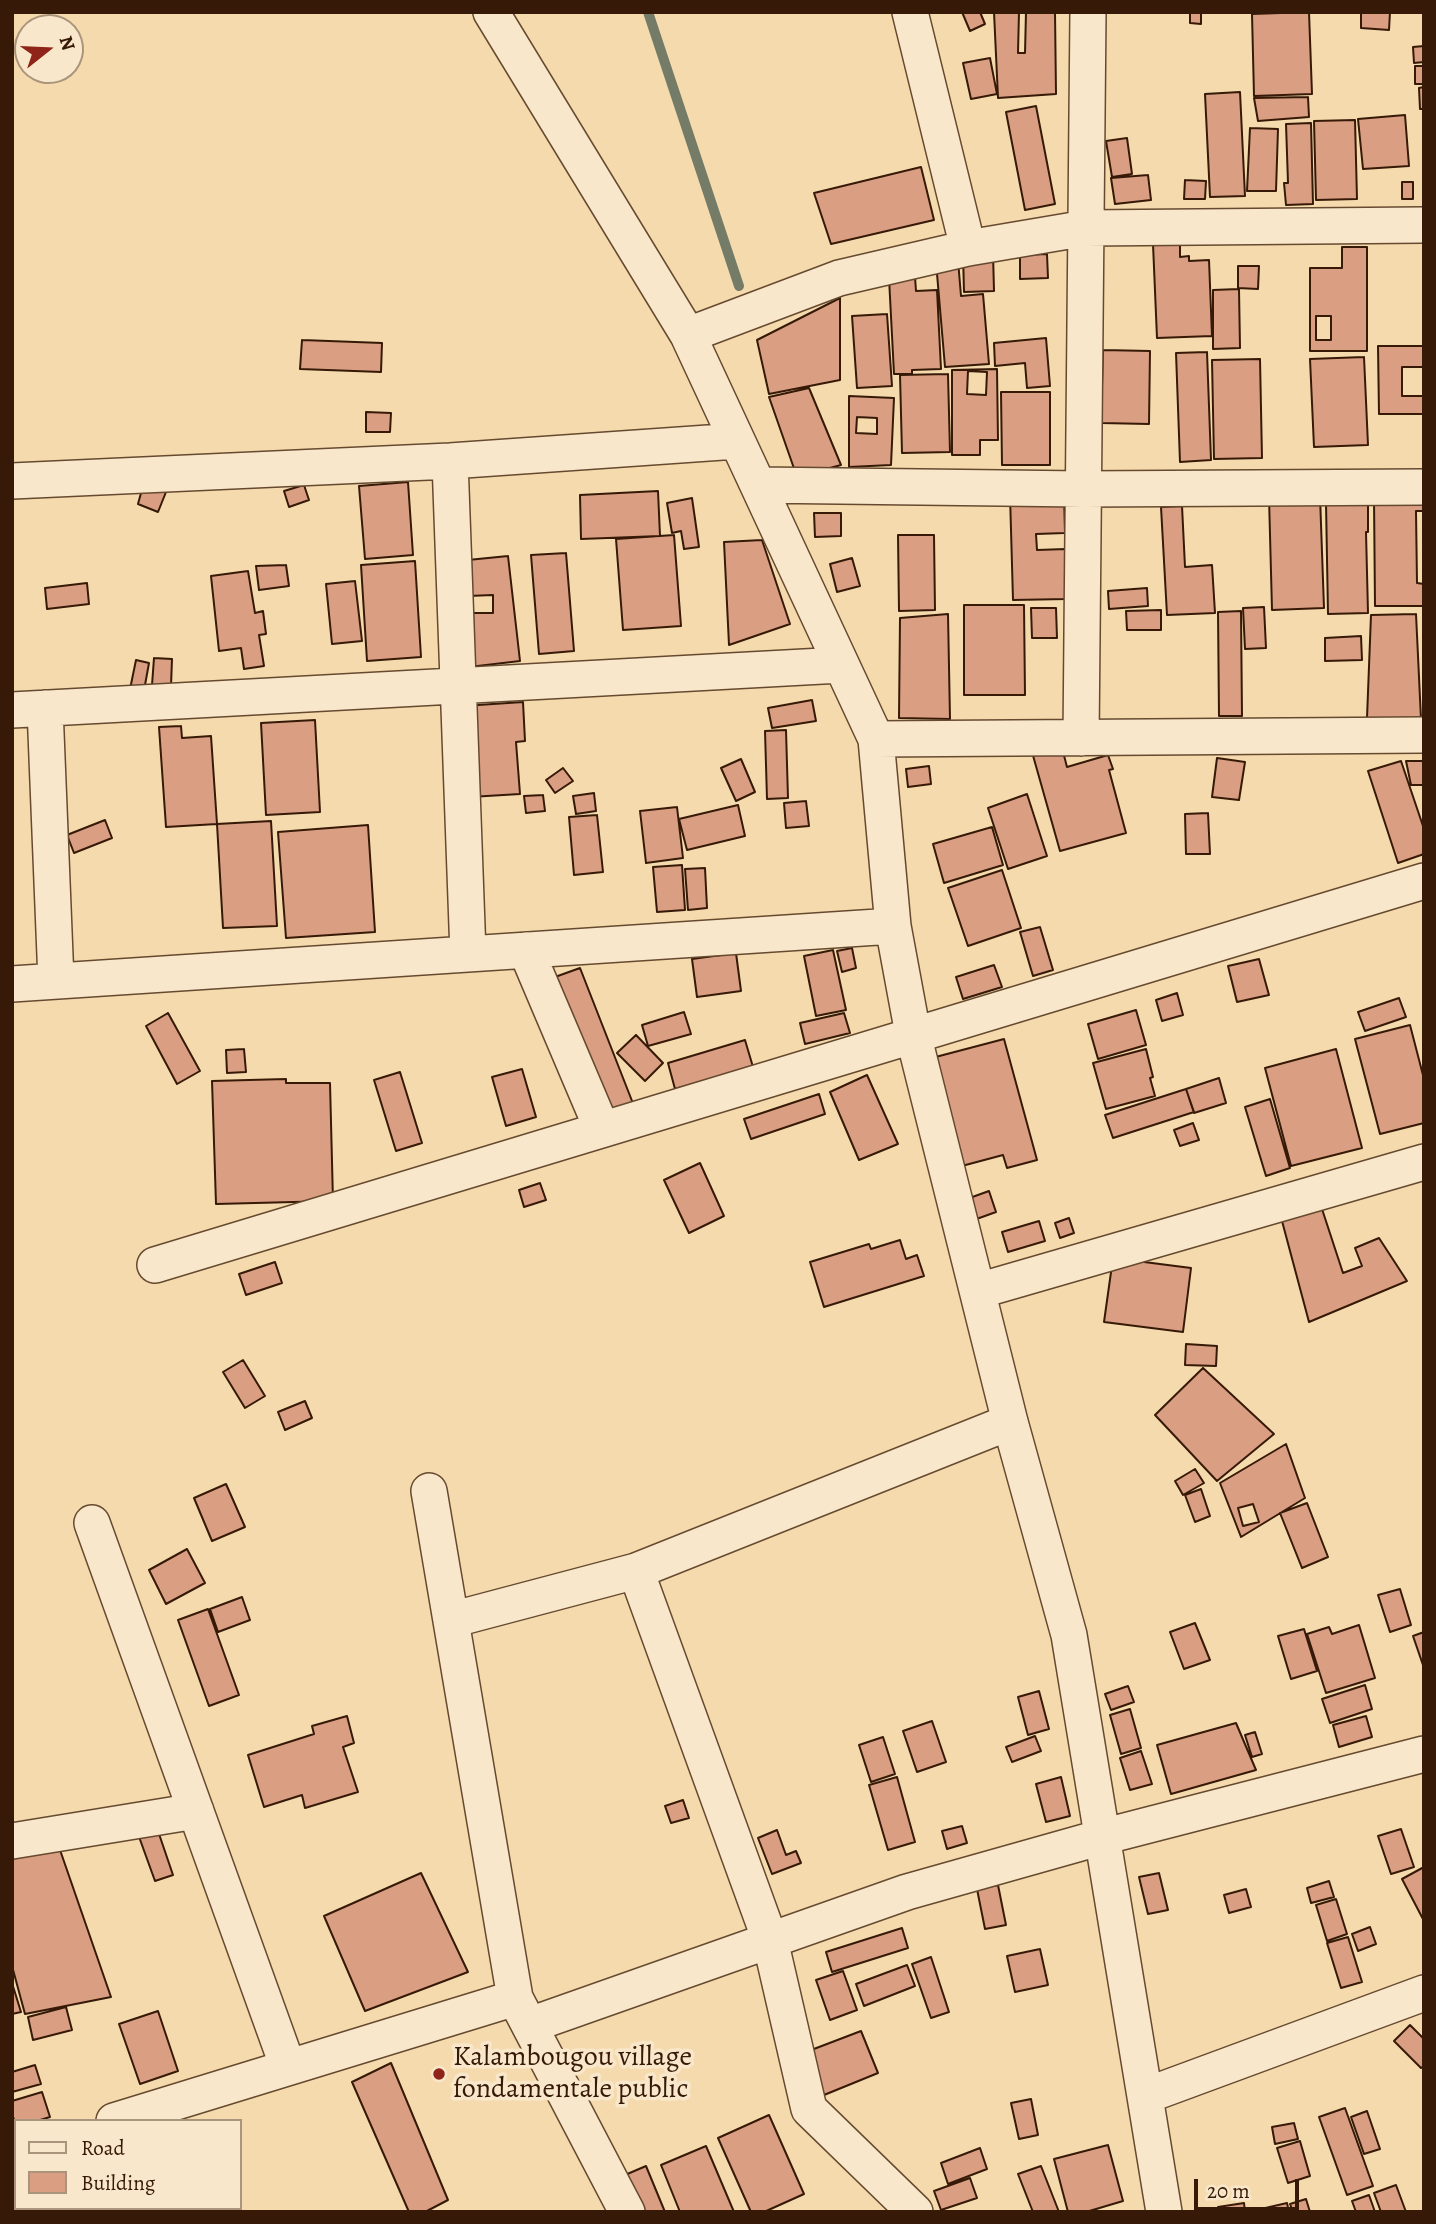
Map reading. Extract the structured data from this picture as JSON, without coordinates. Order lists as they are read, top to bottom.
{
  "places": ["Kalambougou village fondamentale public"],
  "legend": ["Road", "Building"],
  "scale_bar": "20 m",
  "north": "right"
}
